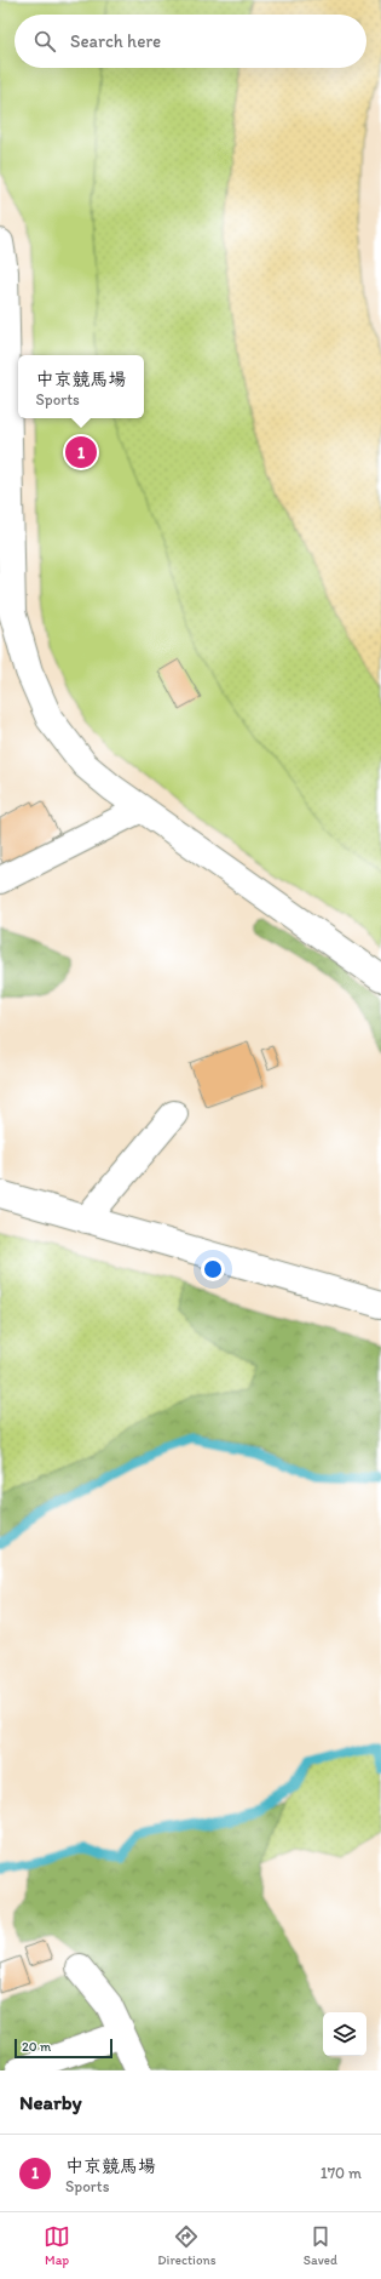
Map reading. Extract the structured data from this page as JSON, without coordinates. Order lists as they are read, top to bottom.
{
  "scale_bar": "20 m",
  "page": {
    "search": "Search here",
    "popup": ["中京競馬場", "Sports"],
    "pins": "1",
    "scale": "20 m",
    "heading": "Nearby",
    "list": [
      {
        "mark": "1",
        "name": "中京競馬場",
        "note": "Sports",
        "value": "170 m"
      }
    ],
    "nav": ["Map", "Directions", "Saved"]
  }
}
